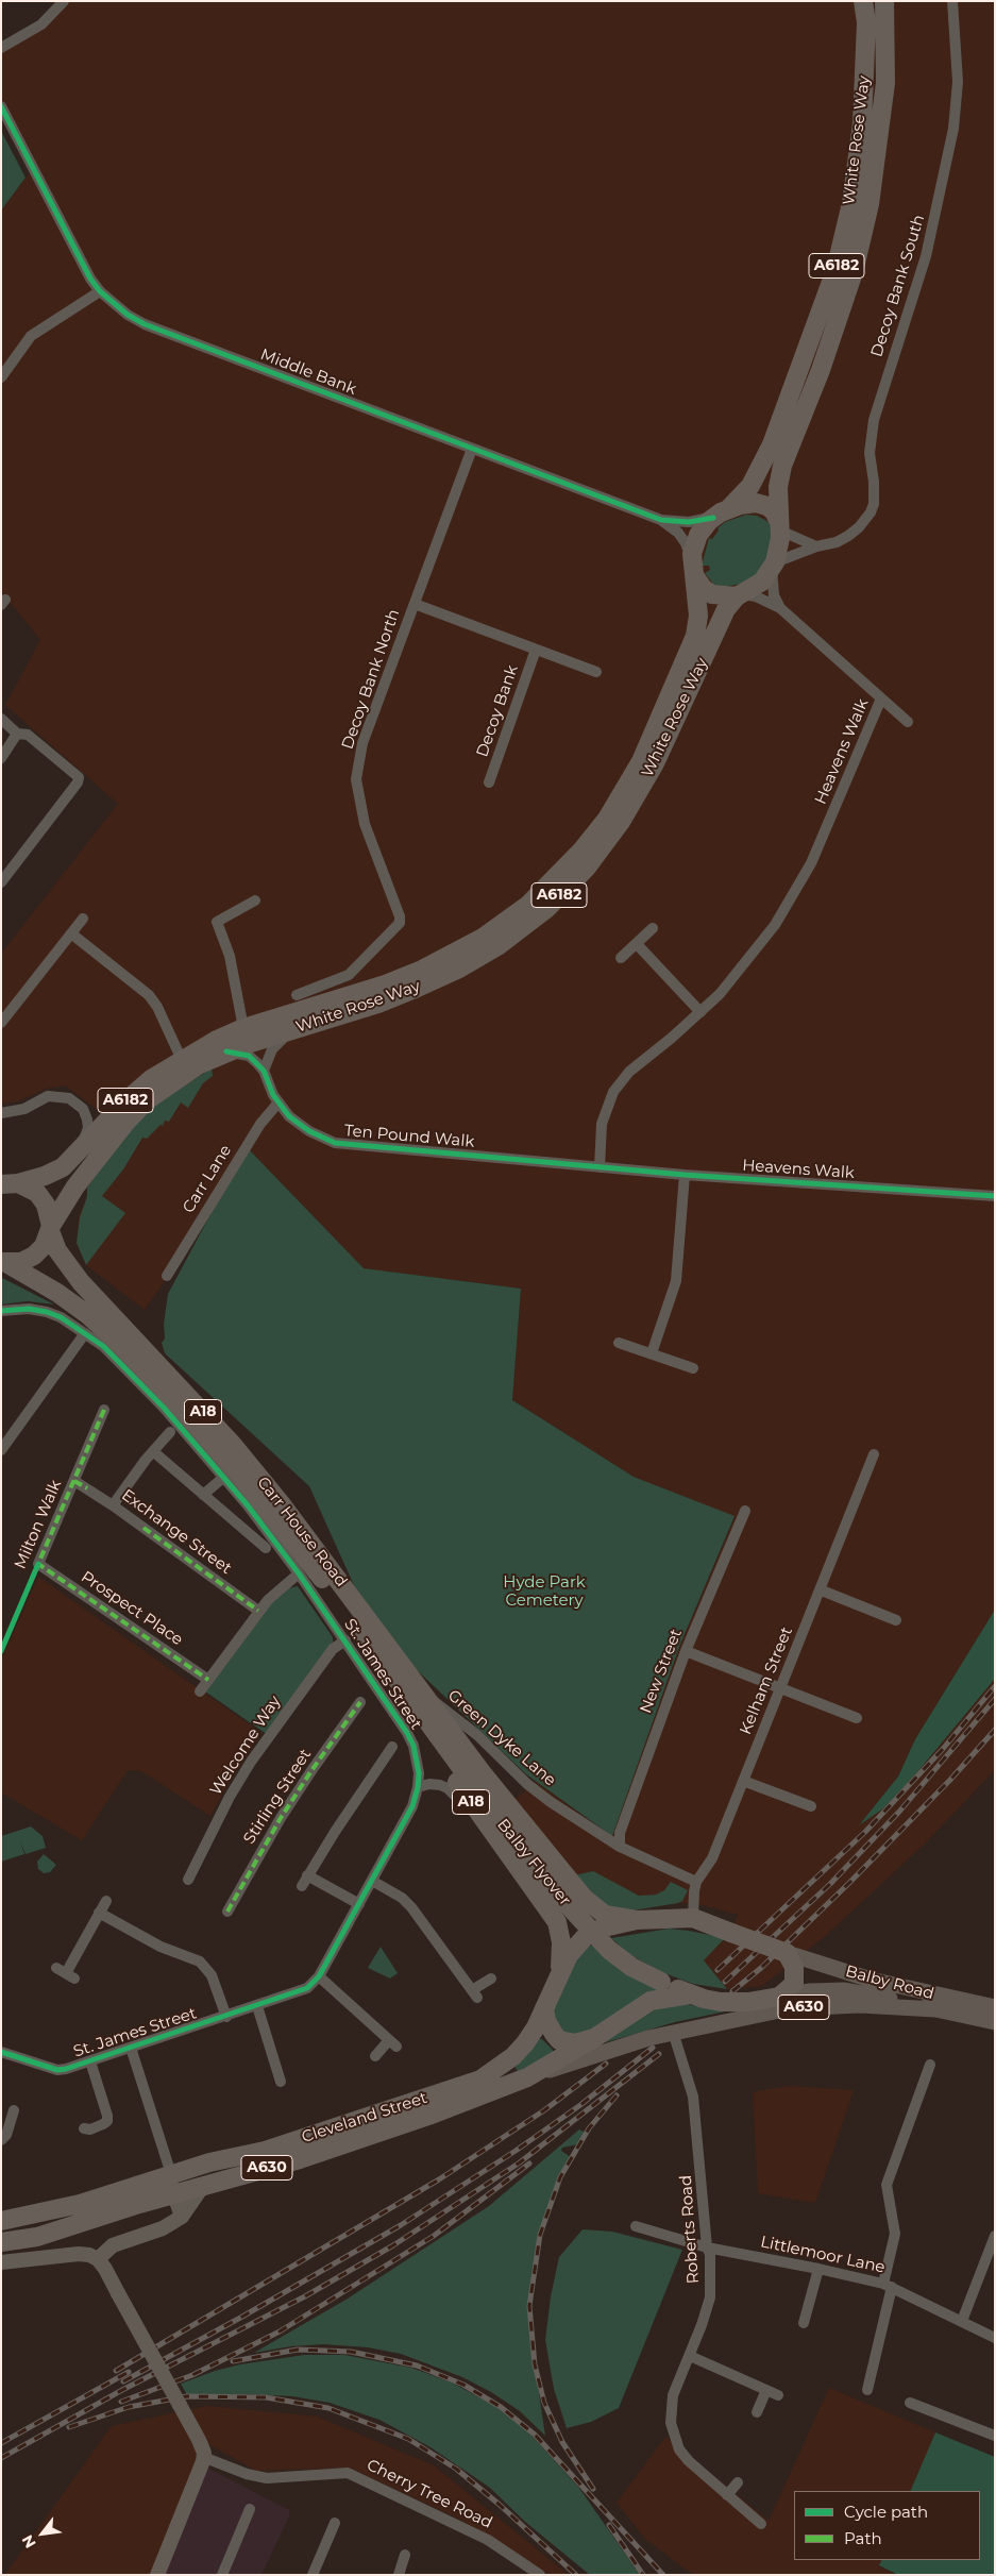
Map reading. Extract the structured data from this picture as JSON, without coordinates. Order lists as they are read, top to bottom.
{
  "streets": {
    "highway": [
      "White Rose Way",
      "A6182",
      "A18",
      "Carr House Road",
      "Balby Flyover",
      "A630",
      "Cleveland Street"
    ],
    "main road": ["Balby Road"],
    "street": [
      "Decoy Bank South",
      "Middle Bank",
      "Decoy Bank North",
      "Decoy Bank",
      "Heavens Walk",
      "Ten Pound Walk",
      "Carr Lane",
      "Milton Walk",
      "Exchange Street",
      "Prospect Place",
      "New Street",
      "St. James Street",
      "Kelham Street",
      "Green Dyke Lane",
      "Welcome Way",
      "Stirling Street",
      "Roberts Road",
      "Littlemoor Lane",
      "Cherry Tree Road"
    ]
  },
  "crossings": [
    ["White Rose Way", "Decoy Bank South"],
    ["White Rose Way", "Middle Bank"],
    ["White Rose Way", "Heavens Walk"],
    ["White Rose Way", "Ten Pound Walk"],
    ["White Rose Way", "Carr House Road"],
    ["Decoy Bank South", "Middle Bank"],
    ["Decoy Bank South", "Heavens Walk"],
    ["Middle Bank", "Decoy Bank North"],
    ["Middle Bank", "Heavens Walk"],
    ["Decoy Bank North", "Decoy Bank"],
    ["Heavens Walk", "Ten Pound Walk"],
    ["Ten Pound Walk", "Carr Lane"],
    ["Milton Walk", "Exchange Street"],
    ["Milton Walk", "Prospect Place"],
    ["Carr House Road", "Green Dyke Lane"],
    ["Carr House Road", "Balby Flyover"],
    ["New Street", "Green Dyke Lane"],
    ["St. James Street", "Welcome Way"],
    ["Kelham Street", "Green Dyke Lane"],
    ["Kelham Street", "Balby Flyover"],
    ["Balby Flyover", "Balby Road"],
    ["Balby Flyover", "A630"],
    ["Balby Flyover", "Cleveland Street"],
    ["Balby Flyover", "Roberts Road"],
    ["Balby Road", "A630"],
    ["Cleveland Street", "Roberts Road"],
    ["Roberts Road", "Littlemoor Lane"]
  ],
  "parks": ["Hyde Park Cemetery"],
  "legend": ["Cycle path", "Path"],
  "north": "bottom left"
}
